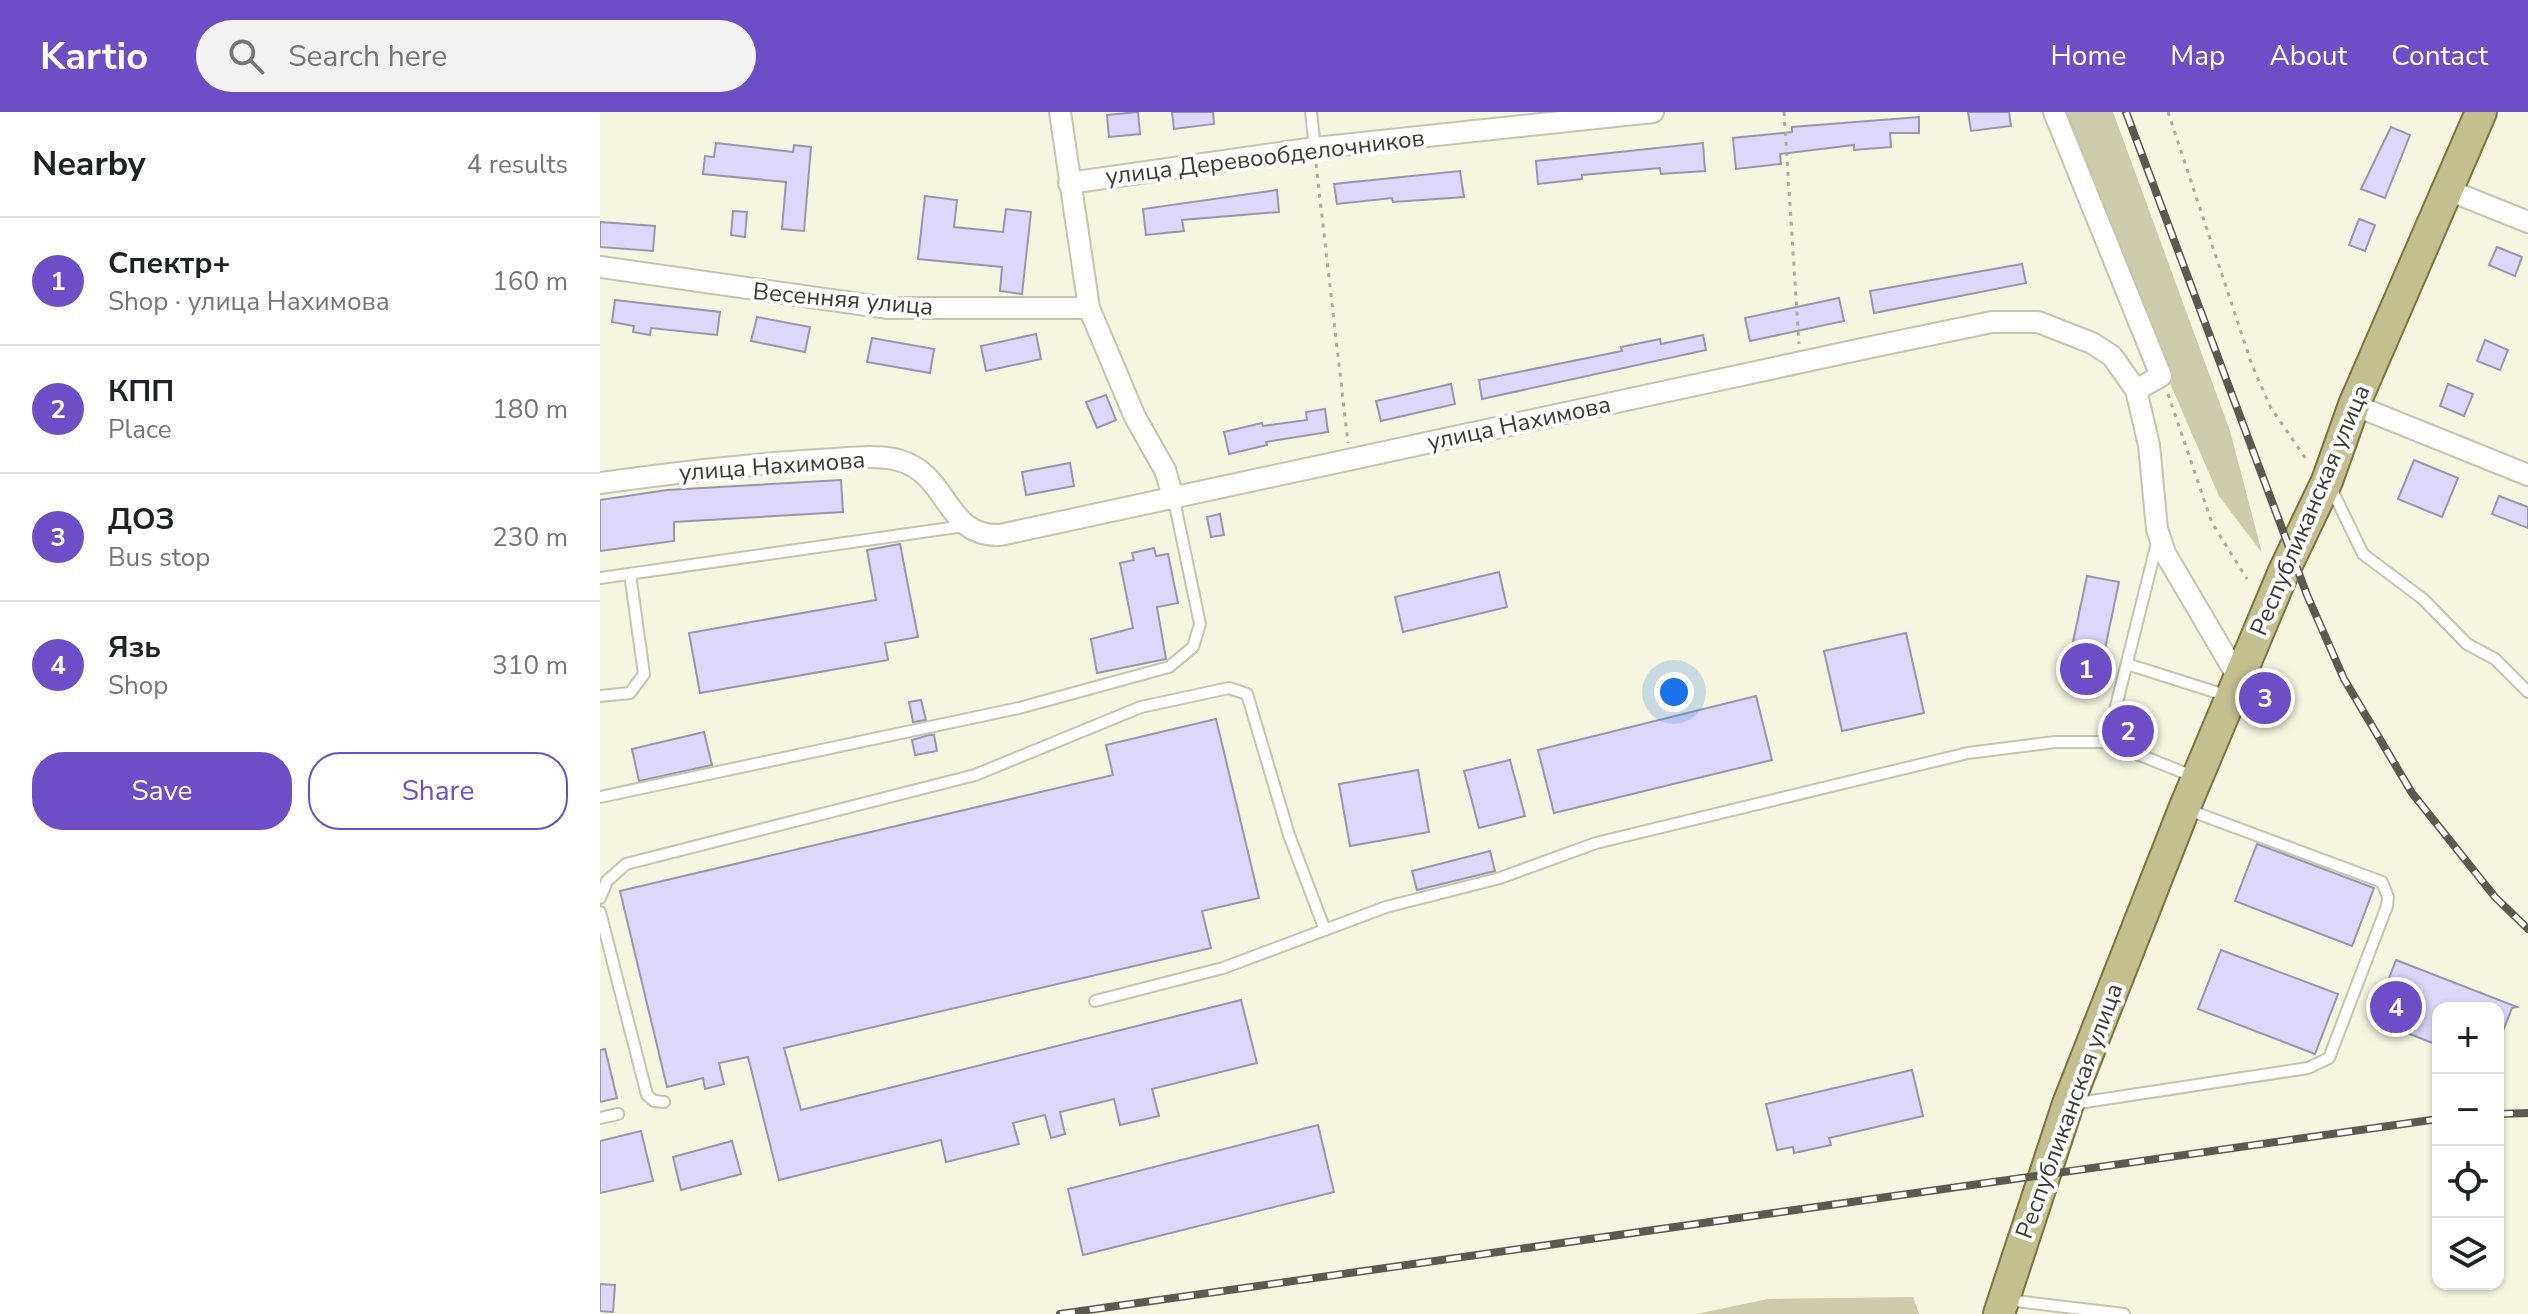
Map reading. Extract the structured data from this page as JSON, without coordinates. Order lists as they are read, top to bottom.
{
  "streets": {
    "main road": ["Республиканская улица"],
    "street": ["улица Деревообделочников", "Весенняя улица", "улица Нахимова"]
  },
  "crossings": [
    ["улица Нахимова", "Республиканская улица"]
  ],
  "page": {
    "header": "Kartio",
    "search": "Search here",
    "nav": [
      "Home",
      "Map",
      "About",
      "Contact"
    ],
    "heading": ["Nearby", "4 results"],
    "list": [
      {
        "mark": "1",
        "name": "Спектр+",
        "note": "Shop · улица Нахимова",
        "value": "160 m"
      },
      {
        "mark": "2",
        "name": "КПП",
        "note": "Place",
        "value": "180 m"
      },
      {
        "mark": "3",
        "name": "ДОЗ",
        "note": "Bus stop",
        "value": "230 m"
      },
      {
        "mark": "4",
        "name": "Язь",
        "note": "Shop",
        "value": "310 m"
      }
    ],
    "pins": [
      "1",
      "3",
      "2",
      "4"
    ],
    "buttons": ["Save", "Share"],
    "map_buttons": ["+", "−"]
  }
}
